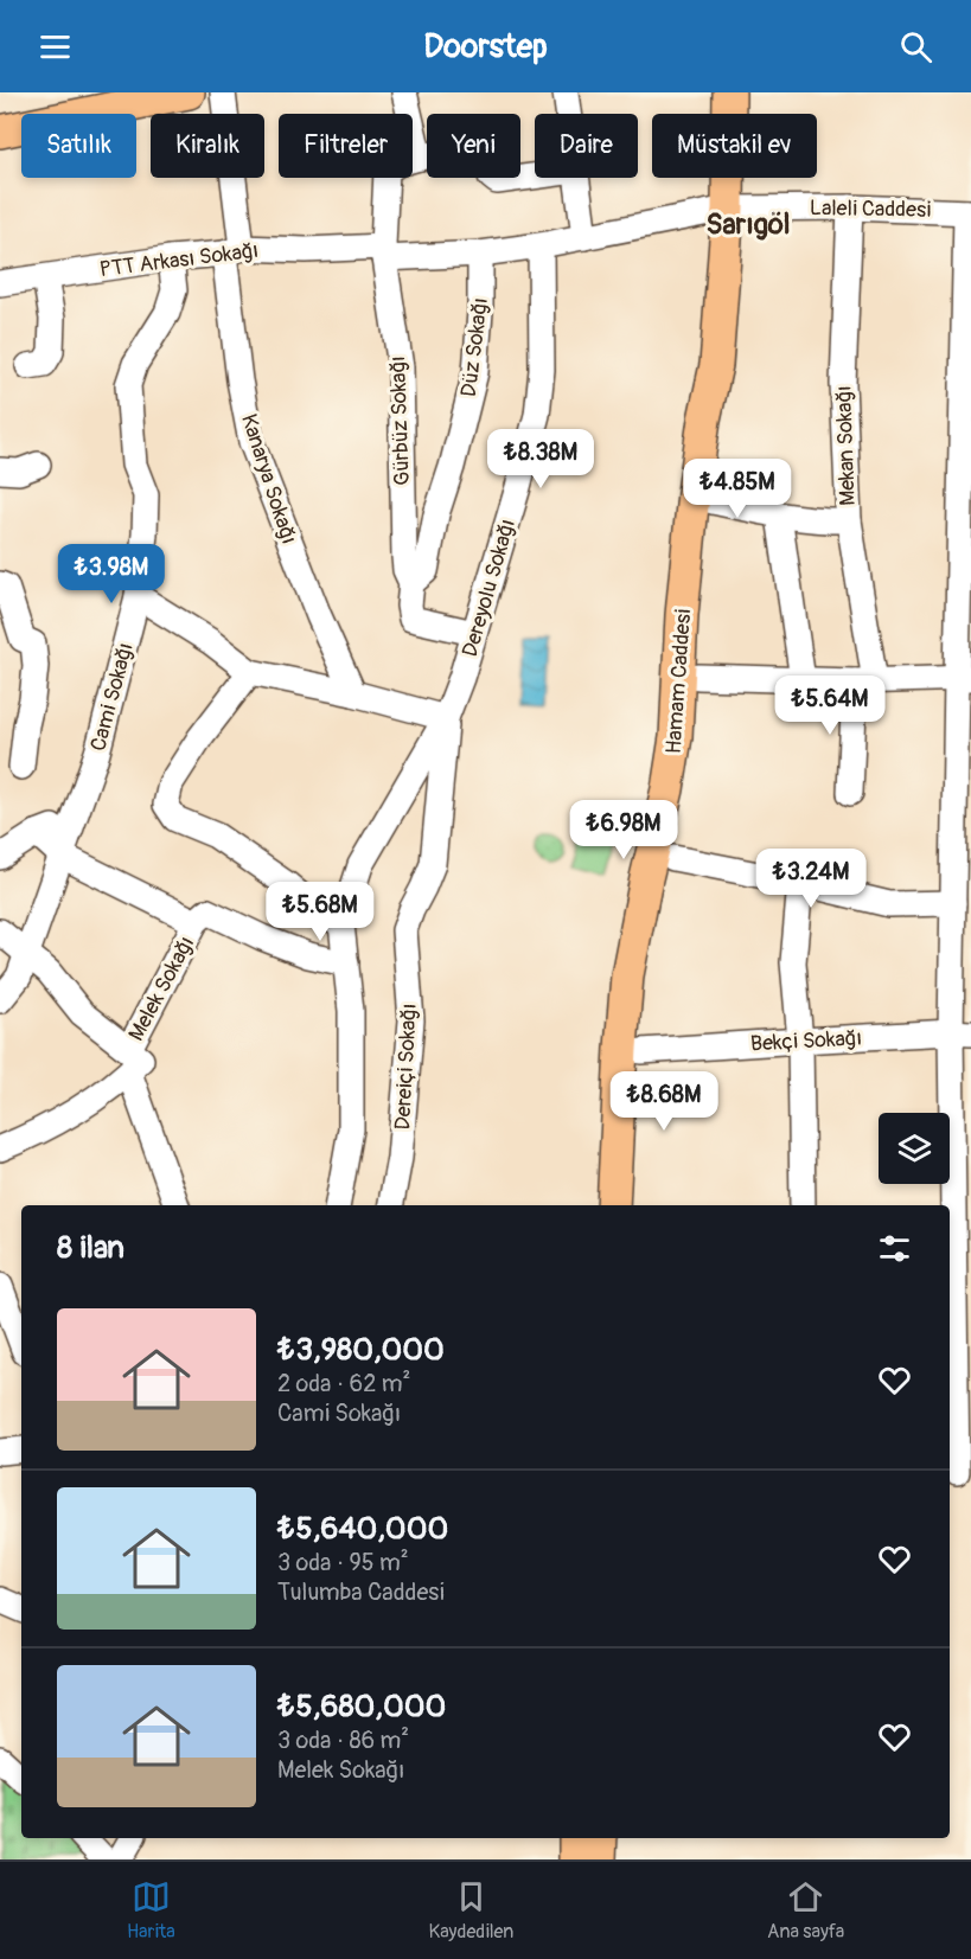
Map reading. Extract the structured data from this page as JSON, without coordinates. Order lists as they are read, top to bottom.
{
  "streets": {
    "main road": ["Hamam Caddesi"],
    "street": [
      "Laleli Caddesi",
      "PTT Arkası Sokağı",
      "Düz Sokağı",
      "Gürbüz Sokağı",
      "Mekan Sokağı",
      "Kanarya Sokağı",
      "Dereyolu Sokağı",
      "Cami Sokağı",
      "Melek Sokağı",
      "Bekçi Sokağı",
      "Dereiçi Sokağı"
    ]
  },
  "crossings": [
    ["Laleli Caddesi", "PTT Arkası Sokağı"],
    ["Laleli Caddesi", "Mekan Sokağı"],
    ["Laleli Caddesi", "Hamam Caddesi"],
    ["PTT Arkası Sokağı", "Düz Sokağı"],
    ["PTT Arkası Sokağı", "Gürbüz Sokağı"],
    ["PTT Arkası Sokağı", "Kanarya Sokağı"],
    ["PTT Arkası Sokağı", "Dereyolu Sokağı"],
    ["PTT Arkası Sokağı", "Hamam Caddesi"],
    ["PTT Arkası Sokağı", "Cami Sokağı"],
    ["Düz Sokağı", "Gürbüz Sokağı"],
    ["Dereyolu Sokağı", "Dereiçi Sokağı"],
    ["Hamam Caddesi", "Bekçi Sokağı"]
  ],
  "districts": ["Sarıgöl"],
  "page": {
    "header": "Doorstep",
    "chip": [
      "Satılık",
      "Kiralık",
      "Filtreler",
      "Yeni",
      "Daire",
      "Müstakil ev"
    ],
    "price": [
      "₺8.38M",
      "₺4.85M",
      "₺3.98M",
      "₺5.64M",
      "₺6.98M",
      "₺3.24M",
      "₺5.68M",
      "₺8.68M"
    ],
    "heading": "8 ilan",
    "list": [
      {
        "name": "₺3,980,000",
        "note": "2 oda · 62 m² · Cami Sokağı"
      },
      {
        "name": "₺5,640,000",
        "note": "3 oda · 95 m² · Tulumba Caddesi"
      },
      {
        "name": "₺5,680,000",
        "note": "3 oda · 86 m² · Melek Sokağı"
      }
    ],
    "tabs": ["Harita", "Kaydedilen", "Ana sayfa"]
  }
}
